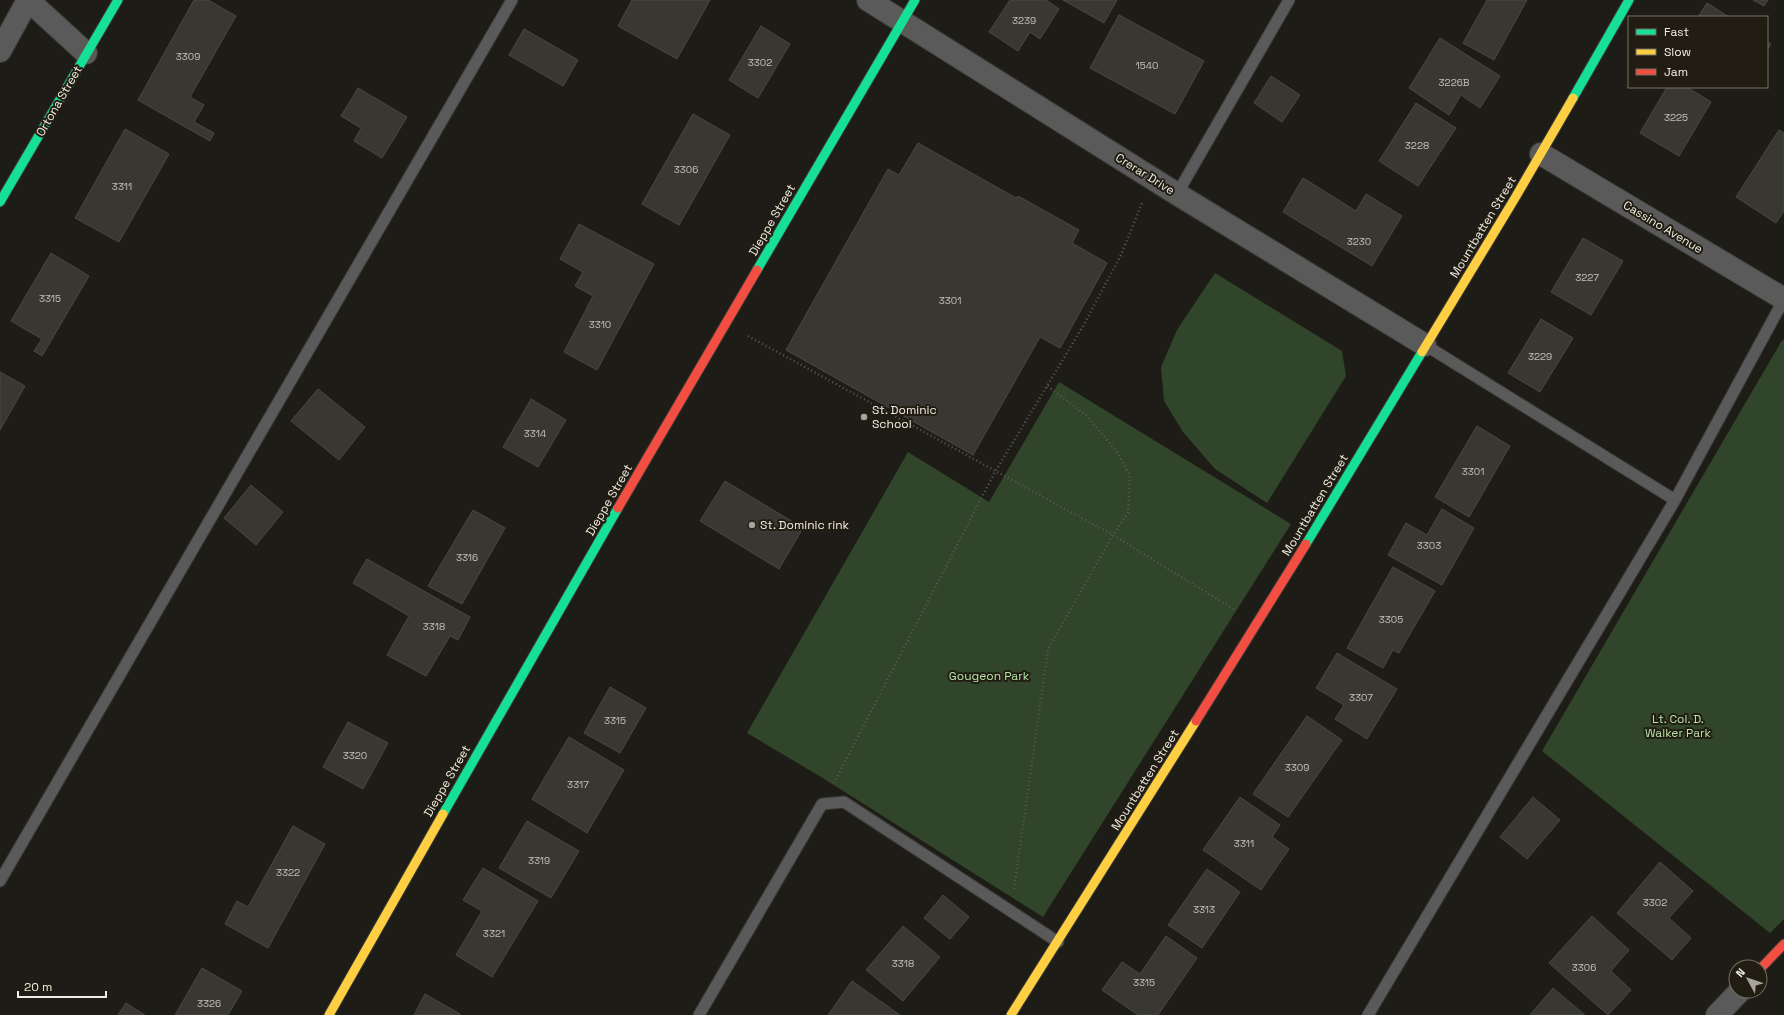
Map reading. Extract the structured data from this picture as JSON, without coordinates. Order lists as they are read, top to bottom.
{
  "streets": {
    "street": [
      "Ortona Street",
      "Crerar Drive",
      "Dieppe Street",
      "Mountbatten Street",
      "Cassino Avenue"
    ]
  },
  "crossings": [
    ["Crerar Drive", "Dieppe Street"],
    ["Crerar Drive", "Mountbatten Street"],
    ["Mountbatten Street", "Cassino Avenue"]
  ],
  "parks": ["Gougeon Park", "Lt. Col. D. Walker Park"],
  "places": ["St. Dominic School", "St. Dominic rink"],
  "house_numbers": [
    "3239",
    "3309",
    "3302",
    "1540",
    "3226B",
    "3225",
    "3228",
    "3306",
    "3311",
    "3230",
    "3227",
    "3315",
    "3301",
    "3310",
    "3229",
    "3314",
    "3301",
    "3303",
    "3316",
    "3305",
    "3318",
    "3307",
    "3315",
    "3320",
    "3309",
    "3317",
    "3311",
    "3319",
    "3322",
    "3302",
    "3313",
    "3321",
    "3318",
    "3306",
    "3315",
    "3326"
  ],
  "legend": ["Fast", "Slow", "Jam"],
  "scale_bar": "20 m",
  "north": "top left"
}
